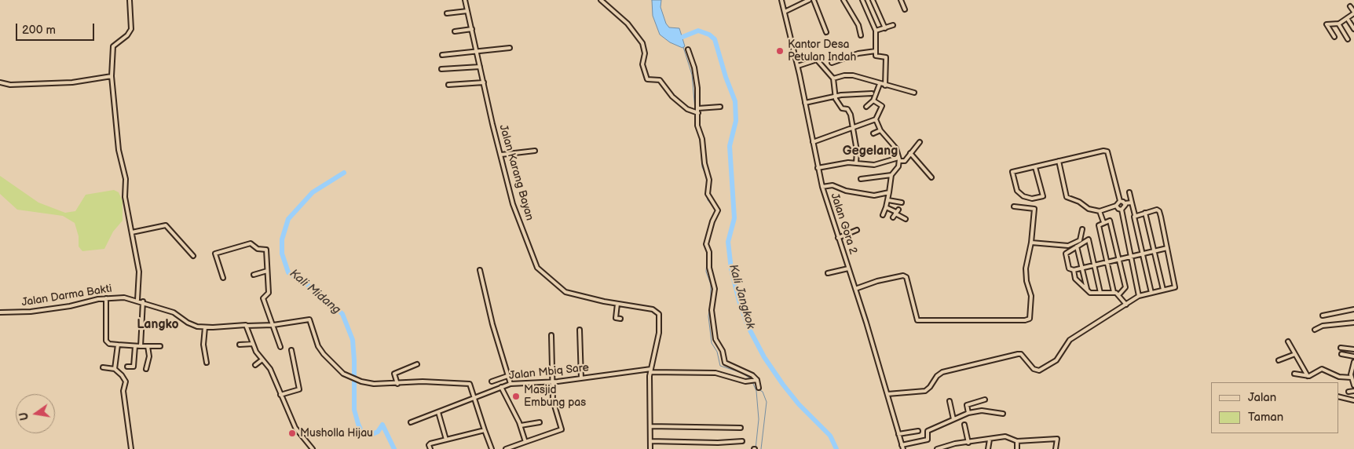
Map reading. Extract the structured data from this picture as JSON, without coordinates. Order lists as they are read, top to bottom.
{
  "streets": {
    "street": [
      "Jalan Karang Bayan",
      "Jalan Gora 2",
      "Jalan Darma Bakti",
      "Jalan Mbiq Sare"
    ]
  },
  "crossings": [
    ["Jalan Karang Bayan", "Jalan Mbiq Sare"]
  ],
  "districts": ["Gegelang", "Langko"],
  "water": ["Kali Midang", "Kali Jangkok"],
  "places": ["Kantor Desa Petulan Indah", "Masjid Embung pas", "Musholla Hijau"],
  "legend": ["Jalan", "Taman"],
  "scale_bar": "200 m",
  "north": "left"
}
